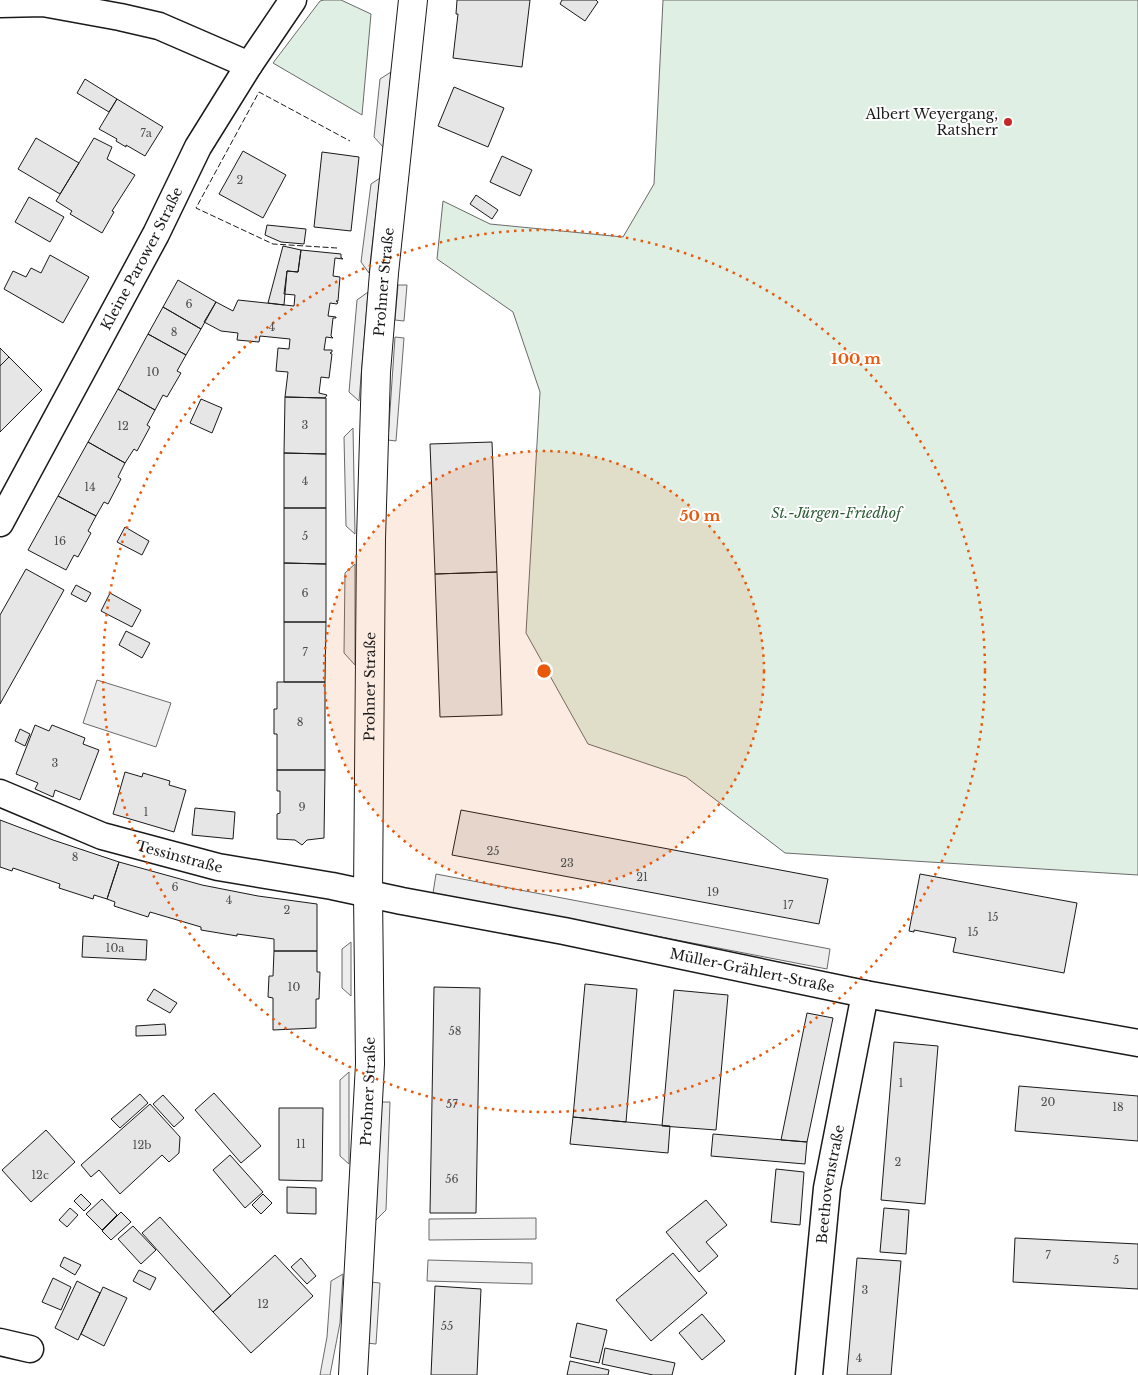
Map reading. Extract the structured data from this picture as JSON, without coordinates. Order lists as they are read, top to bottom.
{
  "streets": {
    "main road": ["Prohner Straße"],
    "street": [
      "Kleine Parower Straße",
      "Tessinstraße",
      "Müller-Grählert-Straße",
      "Beethovenstraße"
    ]
  },
  "crossings": [
    ["Prohner Straße", "Tessinstraße"],
    ["Prohner Straße", "Müller-Grählert-Straße"],
    ["Tessinstraße", "Müller-Grählert-Straße"],
    ["Müller-Grählert-Straße", "Beethovenstraße"]
  ],
  "parks": ["St.-Jürgen-Friedhof"],
  "places": ["Albert Weyergang, Ratsherr"],
  "house_numbers": [
    "7a",
    "2",
    "6",
    "4",
    "8",
    "10",
    "3",
    "12",
    "4",
    "14",
    "5",
    "16",
    "6",
    "7",
    "8",
    "3",
    "9",
    "1",
    "25",
    "8",
    "23",
    "21",
    "6",
    "19",
    "4",
    "17",
    "2",
    "15",
    "15",
    "10a",
    "10",
    "58",
    "1",
    "20",
    "57",
    "18",
    "11",
    "12b",
    "2",
    "12c",
    "56",
    "7",
    "5",
    "3",
    "12",
    "55",
    "4"
  ],
  "rings": ["100 m", "50 m"]
}
